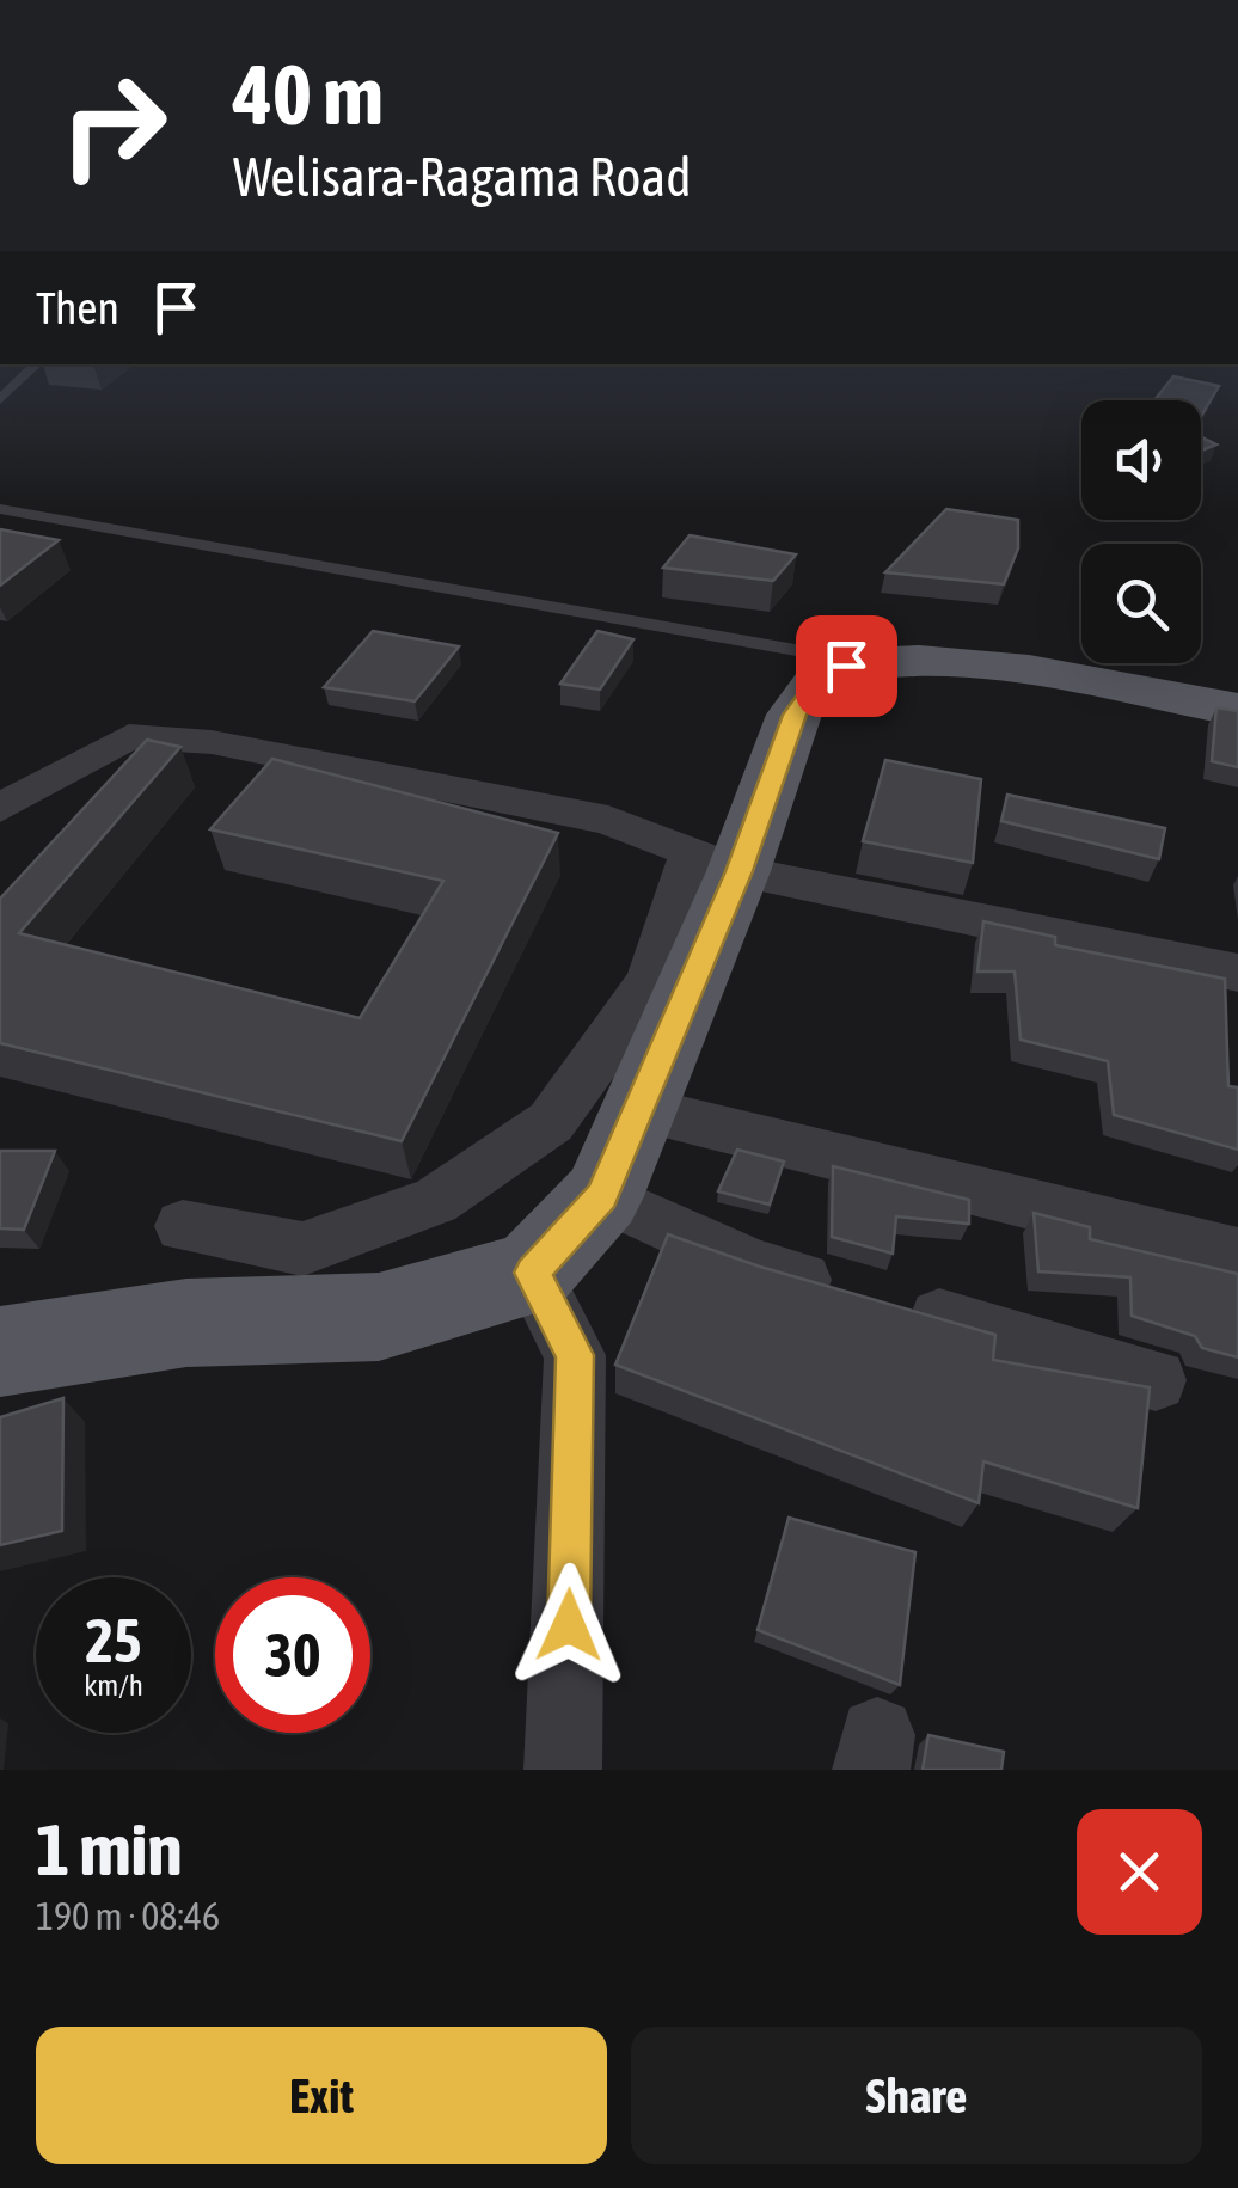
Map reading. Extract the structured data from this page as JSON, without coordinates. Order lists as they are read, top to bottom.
{
  "page": {
    "turn": ["40 m", "Welisara-Ragama Road"],
    "then": "Then",
    "speed": "25 km/h",
    "limit": "30",
    "heading": ["1 min", "190 m · 08:46"],
    "buttons": ["Exit", "Share"]
  }
}
